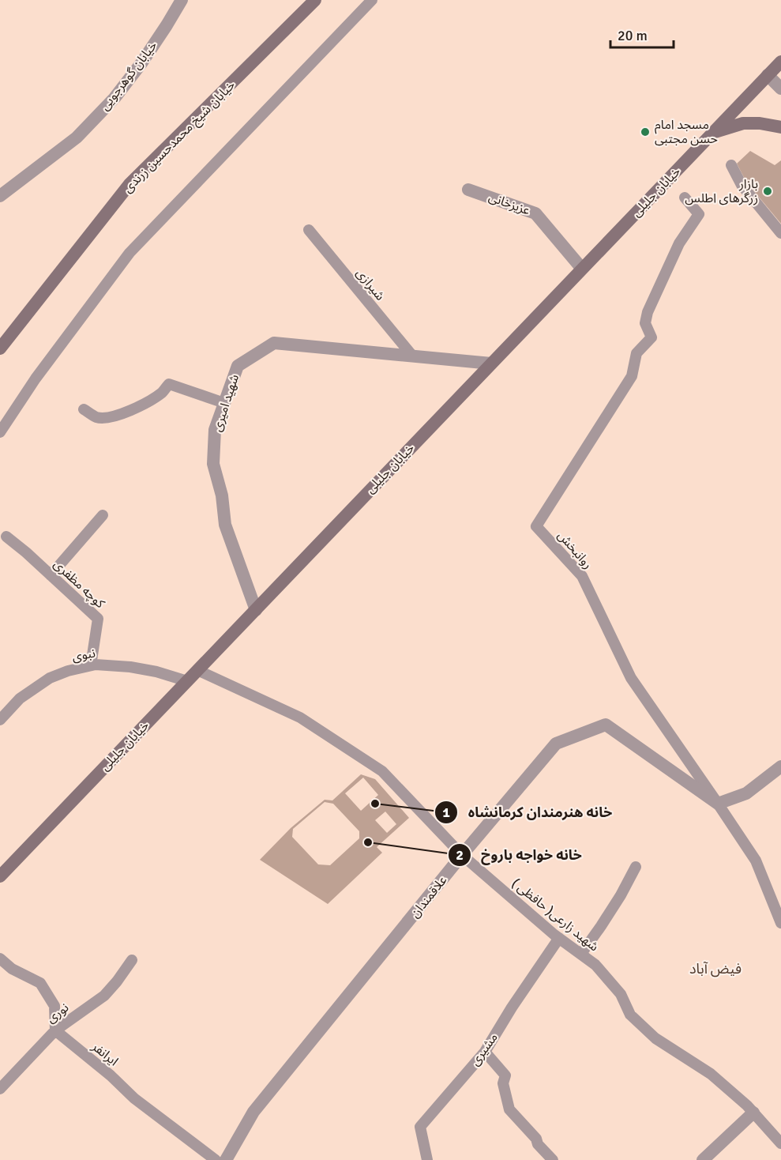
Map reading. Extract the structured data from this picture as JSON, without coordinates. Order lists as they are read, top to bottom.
{
  "streets": {
    "main road": ["خیابان شیخ محمدحسین زرندی", "خیابان جلیلی"],
    "street": [
      "خیابان گوهرجویی",
      "عزیزخانی",
      "شهید امیری",
      "علاقمندان"
    ],
    "lane": [
      "شیرازی",
      "روانبخش",
      "کوچه مظفری",
      "نبوی",
      "شهید زارعی( حافظی )",
      "نوری",
      "مشیری",
      "ایرانفر"
    ]
  },
  "crossings": [
    ["خیابان جلیلی", "عزیزخانی"],
    ["خیابان جلیلی", "شهید امیری"],
    ["خیابان جلیلی", "نبوی"],
    ["خیابان جلیلی", "شهید زارعی( حافظی )"],
    ["شیرازی", "شهید امیری"],
    ["روانبخش", "علاقمندان"],
    ["کوچه مظفری", "نبوی"],
    ["علاقمندان", "شهید زارعی( حافظی )"],
    ["شهید زارعی( حافظی )", "مشیری"],
    ["نوری", "ایرانفر"]
  ],
  "districts": ["فیض آباد"],
  "places": [
    "مسجد امام حسن مجتبی",
    "بازار زرگرهای اطلس",
    "خانه هنرمندان کرمانشاه",
    "خانه خواجه باروخ"
  ],
  "scale_bar": "20 m"
}
